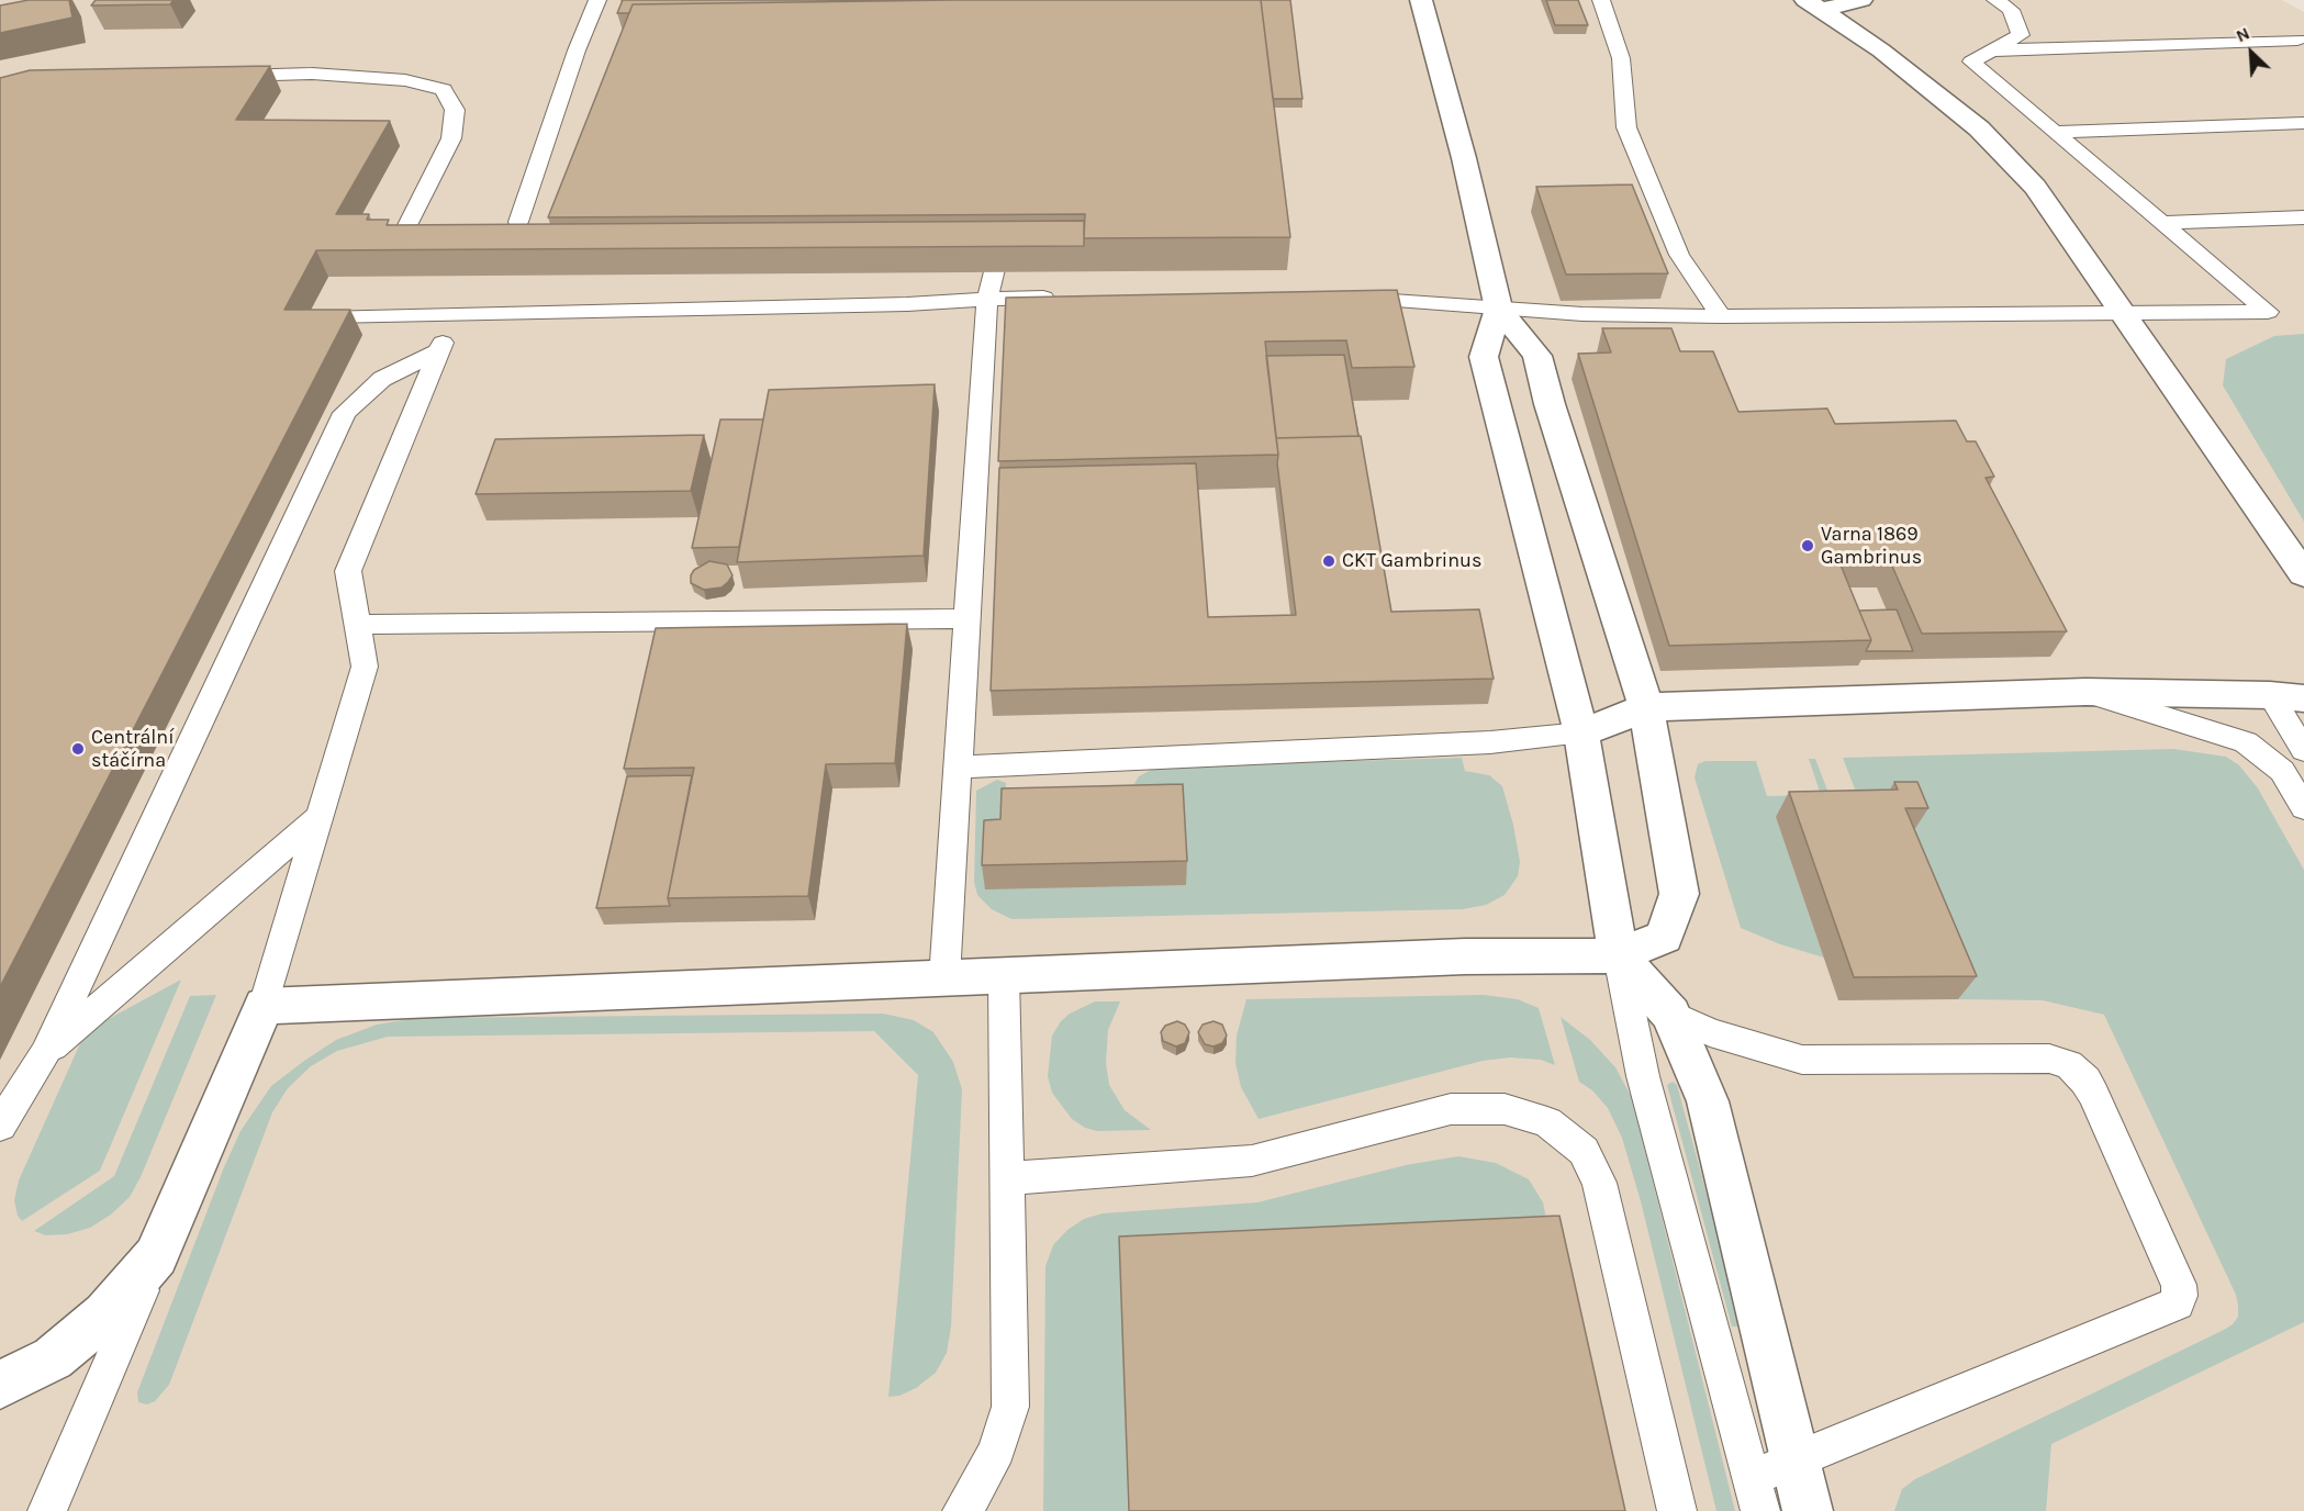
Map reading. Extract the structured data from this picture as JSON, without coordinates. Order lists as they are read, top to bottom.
{
  "places": ["Varna 1869 Gambrinus", "CKT Gambrinus", "Centrální stáčírna"],
  "north": "top left"
}
